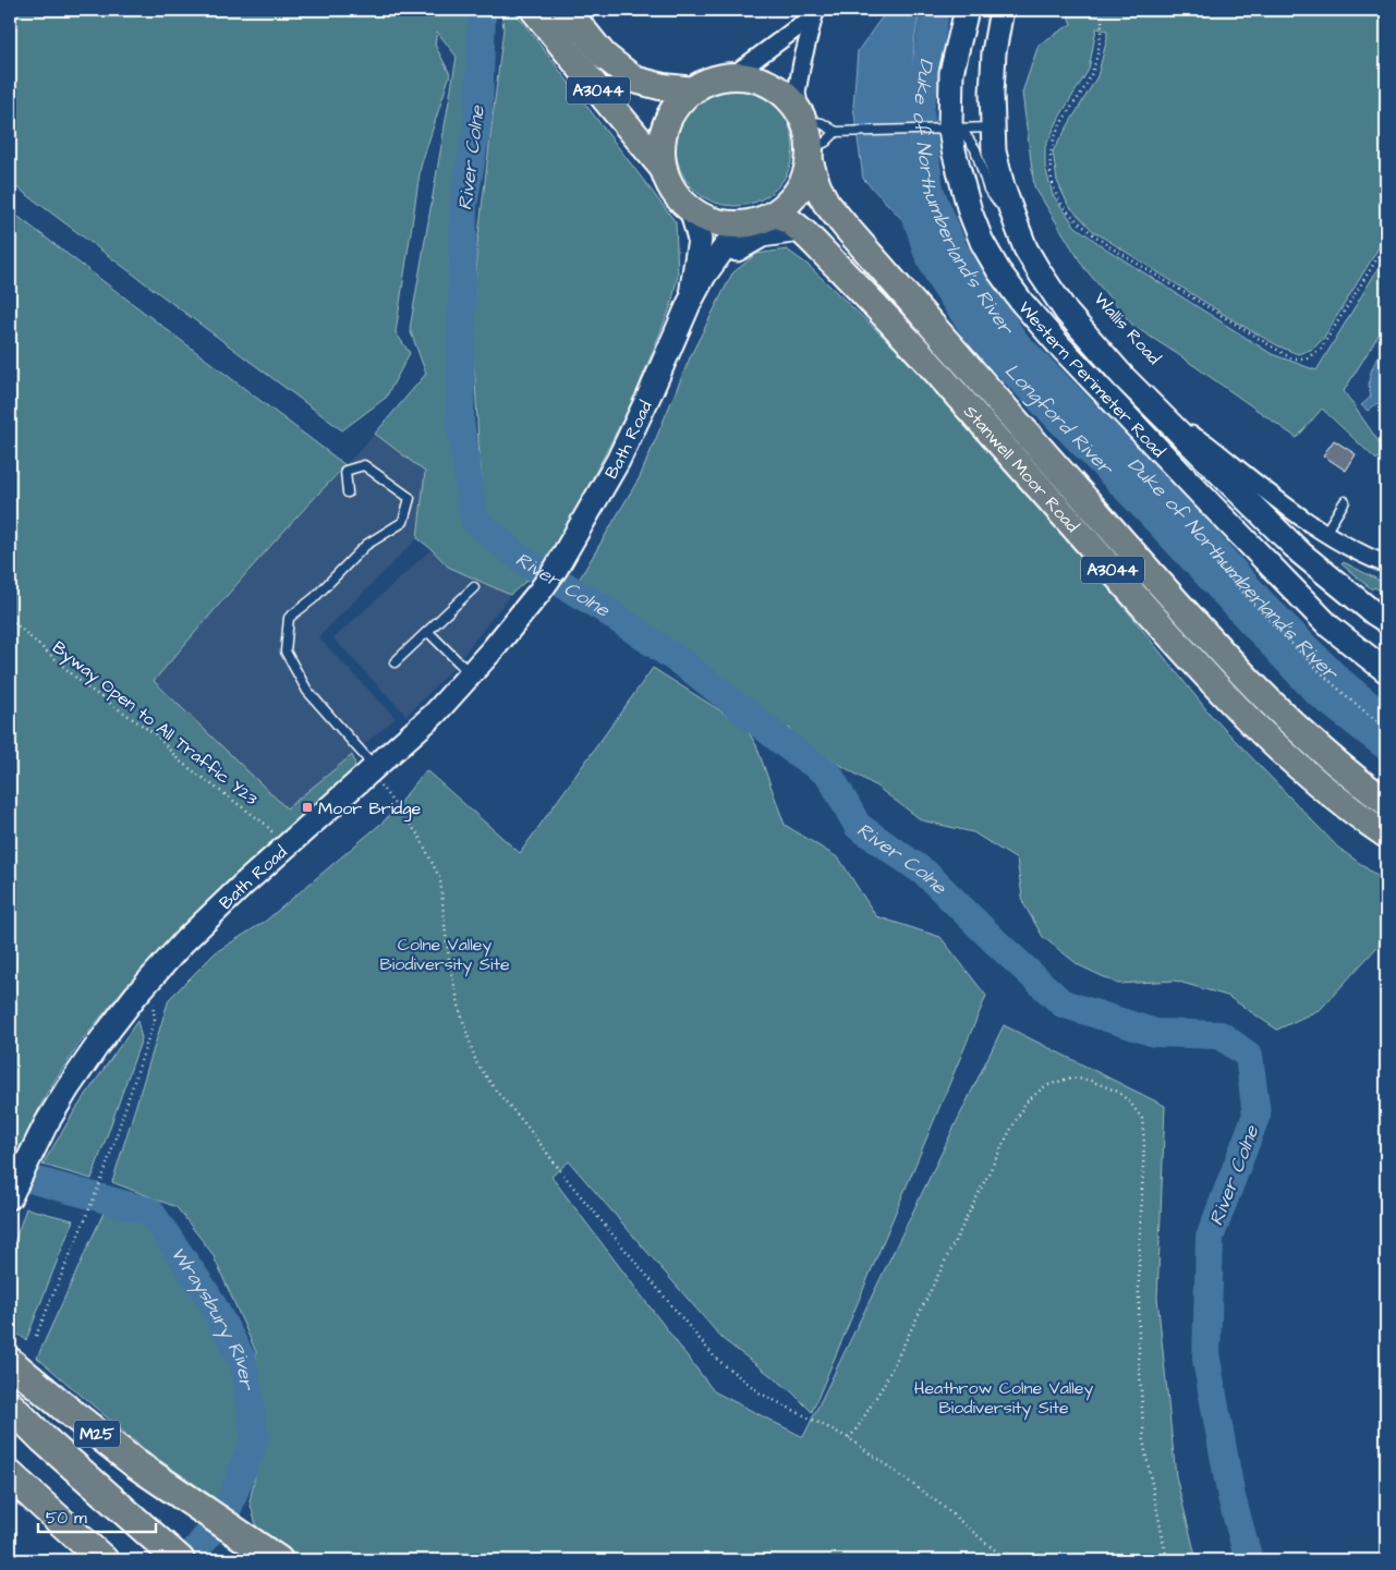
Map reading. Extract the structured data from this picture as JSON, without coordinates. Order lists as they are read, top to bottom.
{
  "streets": {
    "highway": ["M25"],
    "main road": ["A3044", "Stanwell Moor Road"],
    "street": ["Western Perimeter Road", "Bath Road"],
    "path": ["Byway Open to All Traffic Y23"]
  },
  "crossings": [
    ["A3044", "Bath Road"],
    ["A3044", "Stanwell Moor Road"],
    ["Bath Road", "Stanwell Moor Road"],
    ["Bath Road", "Byway Open to All Traffic Y23"]
  ],
  "water": [
    "River Colne",
    "Duke of Northumberland's River",
    "Longford River",
    "Wraysbury River"
  ],
  "parks": ["Colne Valley Biodiversity Site", "Heathrow Colne Valley Biodiversity Site"],
  "places": {
    "transit": ["Moor Bridge"]
  },
  "scale_bar": "50 m"
}
